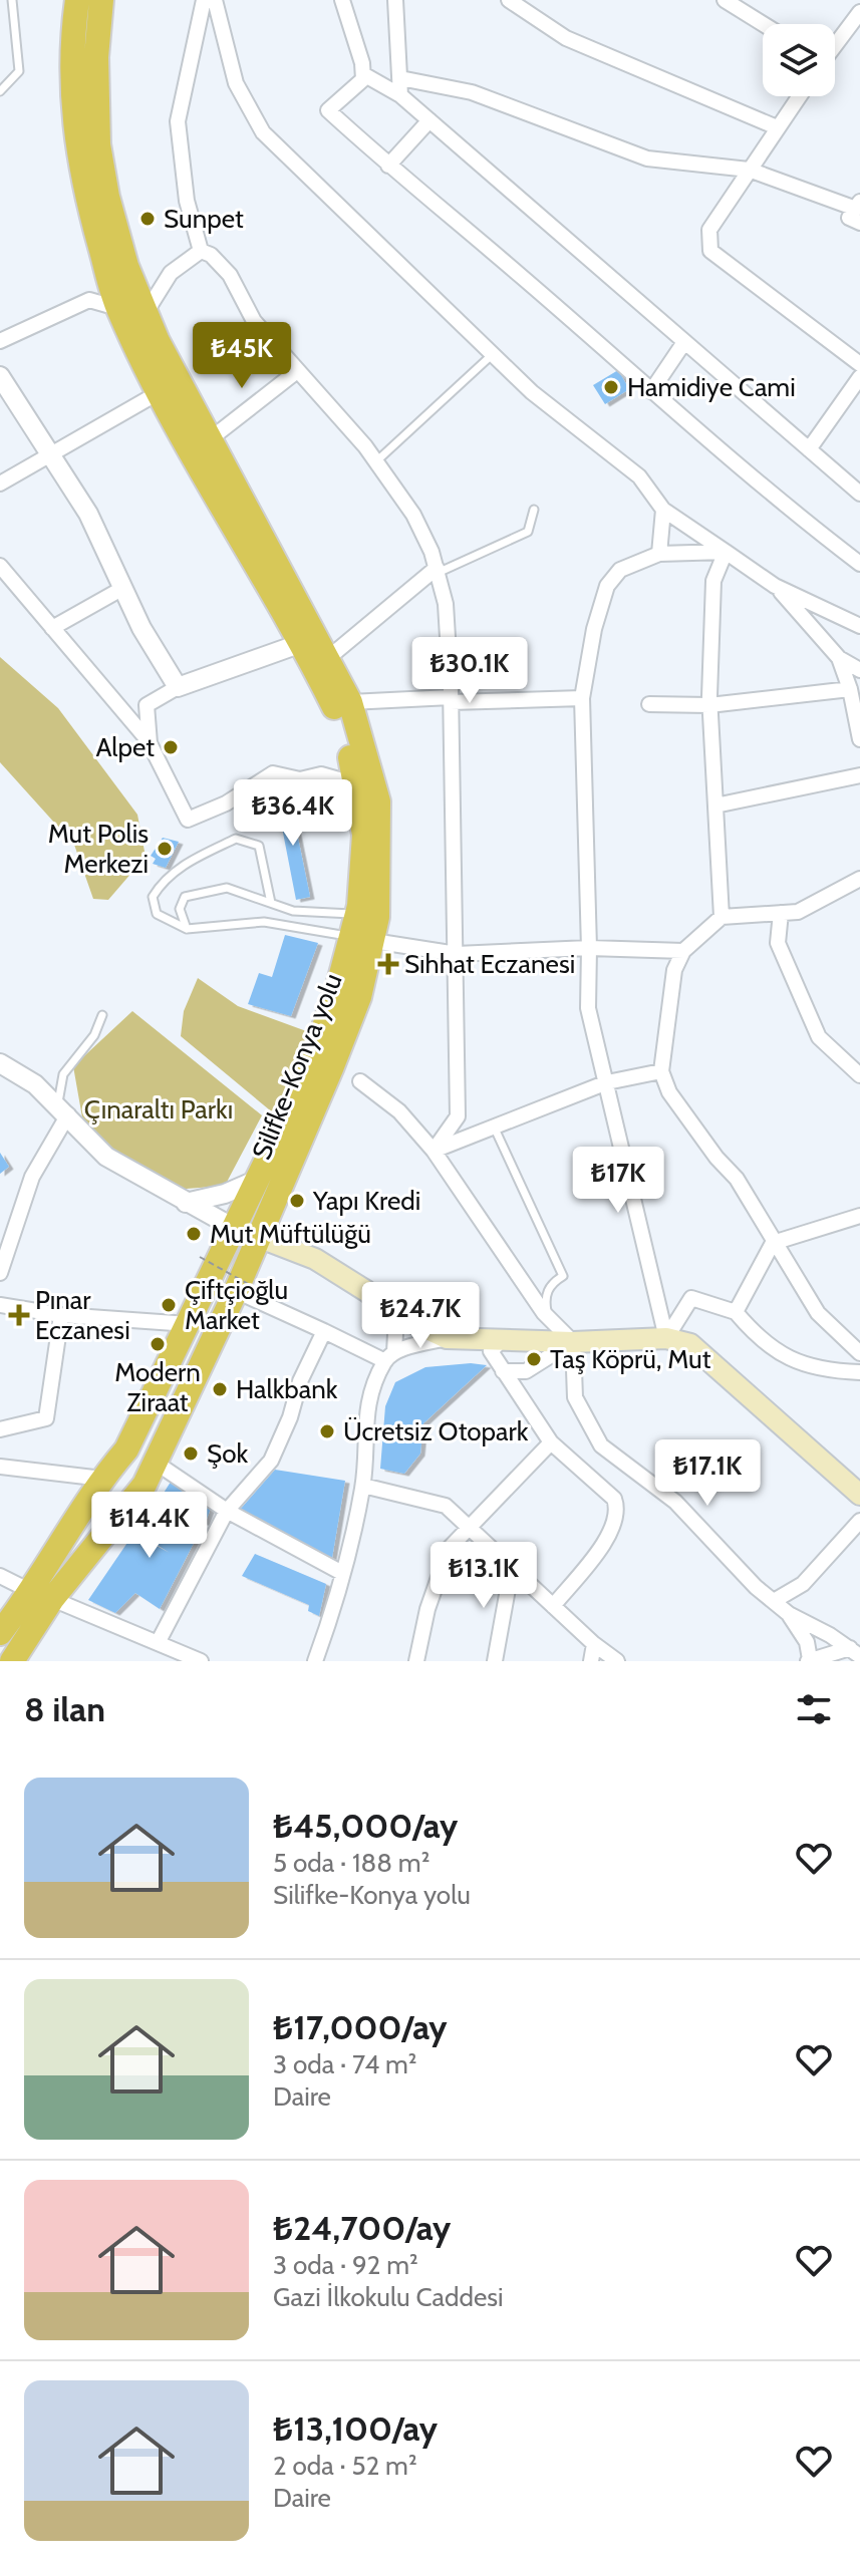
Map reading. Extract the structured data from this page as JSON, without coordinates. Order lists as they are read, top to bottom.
{
  "streets": {
    "highway": ["Silifke-Konya yolu"]
  },
  "parks": ["Çınaraltı Parkı"],
  "places": {
    "other": [
      "Sunpet",
      "Hamidiye Cami",
      "Alpet",
      "Mut Polis Merkezi",
      "Yapı Kredi",
      "Mut Müftülüğü",
      "Çiftçioğlu Market",
      "Modern Ziraat",
      "Taş Köprü, Mut",
      "Halkbank",
      "Ücretsiz Otopark",
      "Şok"
    ],
    "health": ["Sıhhat Eczanesi", "Pınar Eczanesi"]
  },
  "page": {
    "price": [
      "₺45K",
      "₺30.1K",
      "₺36.4K",
      "₺17K",
      "₺24.7K",
      "₺17.1K",
      "₺14.4K",
      "₺13.1K"
    ],
    "heading": "8 ilan",
    "list": [
      {
        "name": "₺45,000/ay",
        "note": "5 oda · 188 m² · Silifke-Konya yolu"
      },
      {
        "name": "₺17,000/ay",
        "note": "3 oda · 74 m² · Daire"
      },
      {
        "name": "₺24,700/ay",
        "note": "3 oda · 92 m² · Gazi İlkokulu Caddesi"
      },
      {
        "name": "₺13,100/ay",
        "note": "2 oda · 52 m² · Daire"
      }
    ]
  }
}
